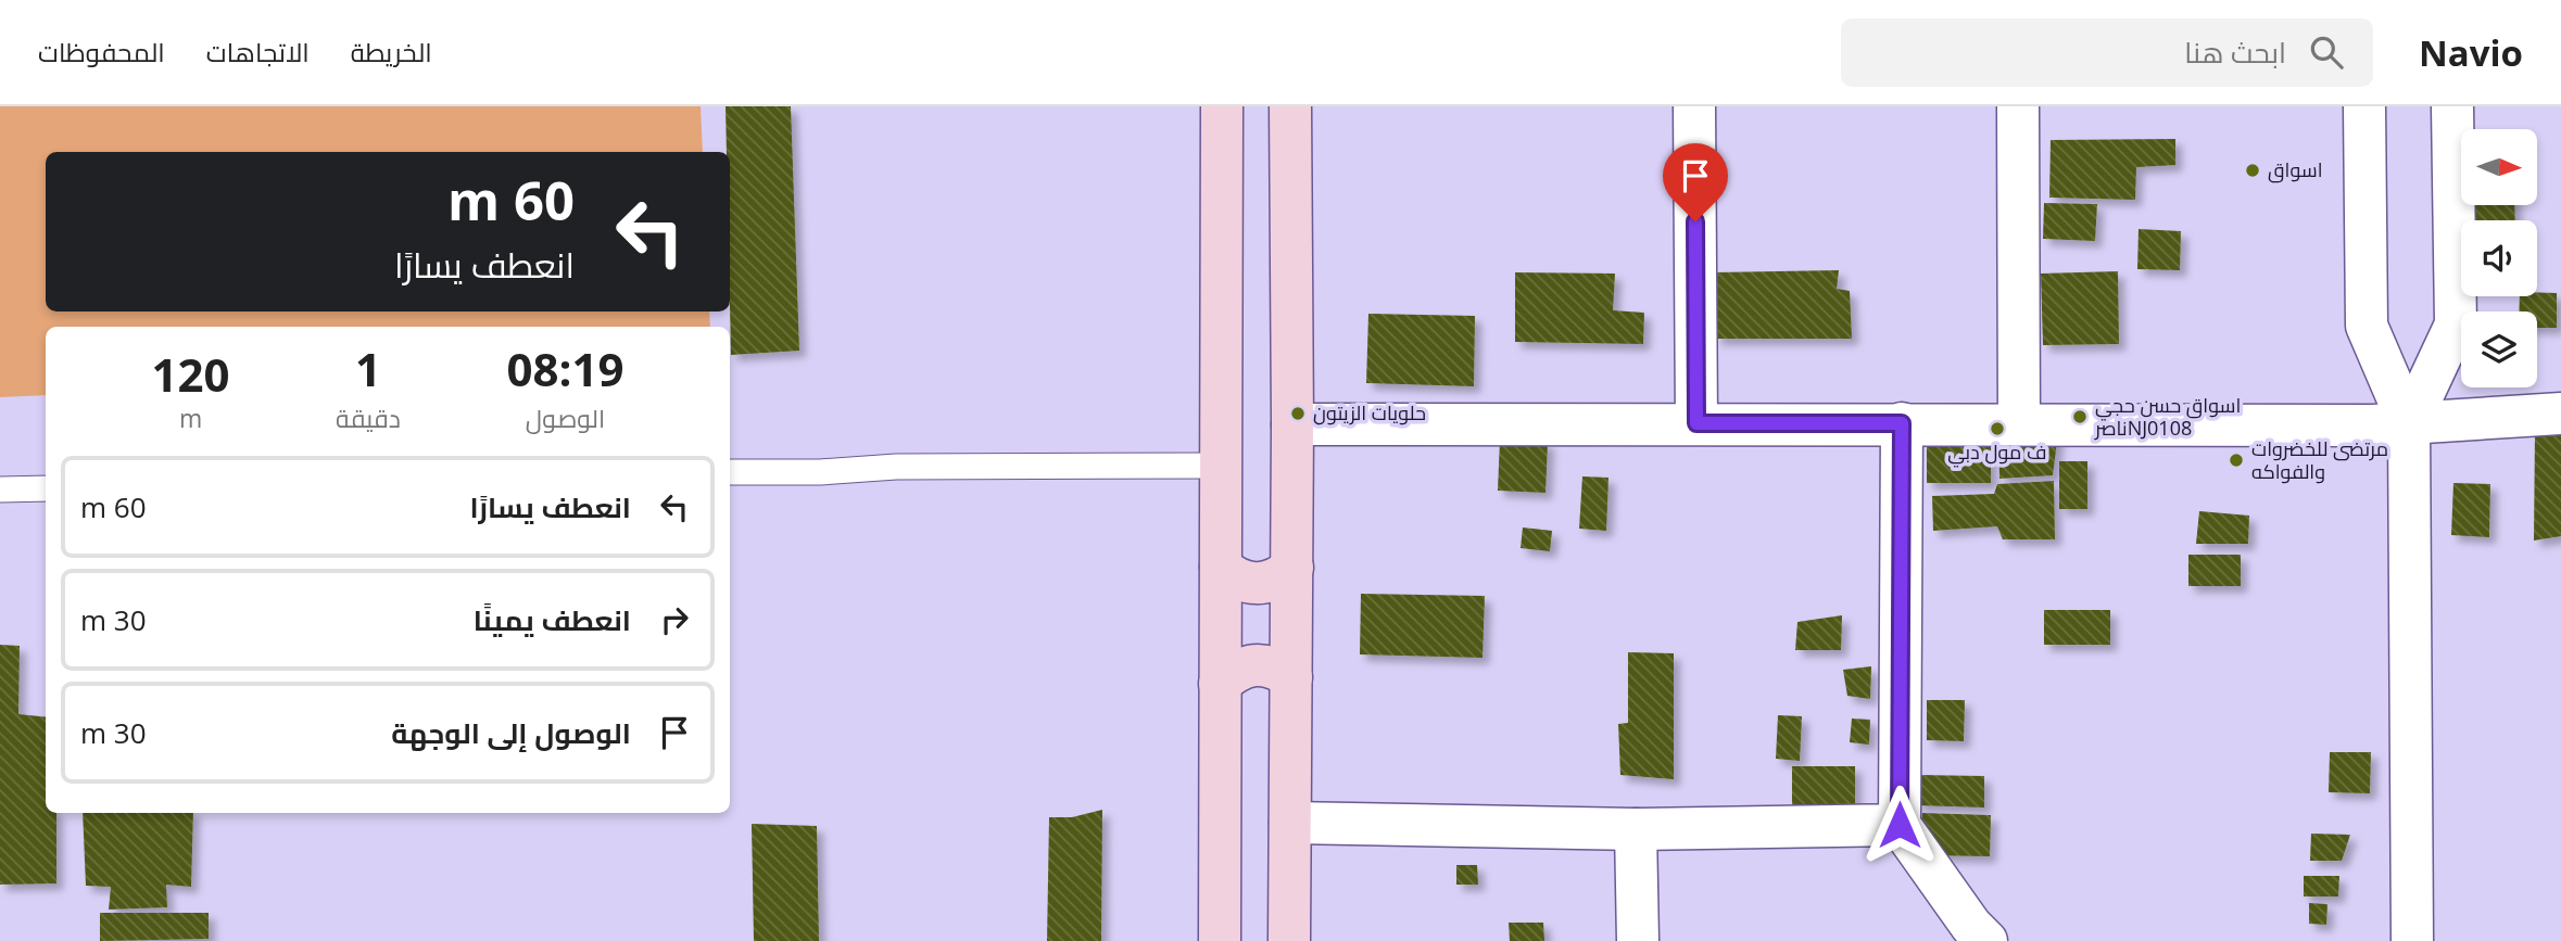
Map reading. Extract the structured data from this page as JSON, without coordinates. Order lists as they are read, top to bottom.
{
  "places": [
    "اسواق",
    "حلويات الزيتون",
    "اسواق حسن حجي ناصرNJ0108",
    "ف مول دبي",
    "مرتضى للخضروات والفواكه"
  ],
  "north": "right",
  "page": {
    "header": "Navio",
    "search": "ابحث هنا",
    "nav": ["الخريطة", "الاتجاهات", "المحفوظات"],
    "turn": ["60 m", "انعطف يسارًا"],
    "eta": [
      "08:19",
      "الوصول",
      "1",
      "دقيقة",
      "120",
      "m"
    ],
    "list": [
      {
        "name": "انعطف يسارًا",
        "value": "60 m"
      },
      {
        "name": "انعطف يمينًا",
        "value": "30 m"
      },
      {
        "name": "الوصول إلى الوجهة",
        "value": "30 m"
      }
    ]
  }
}
